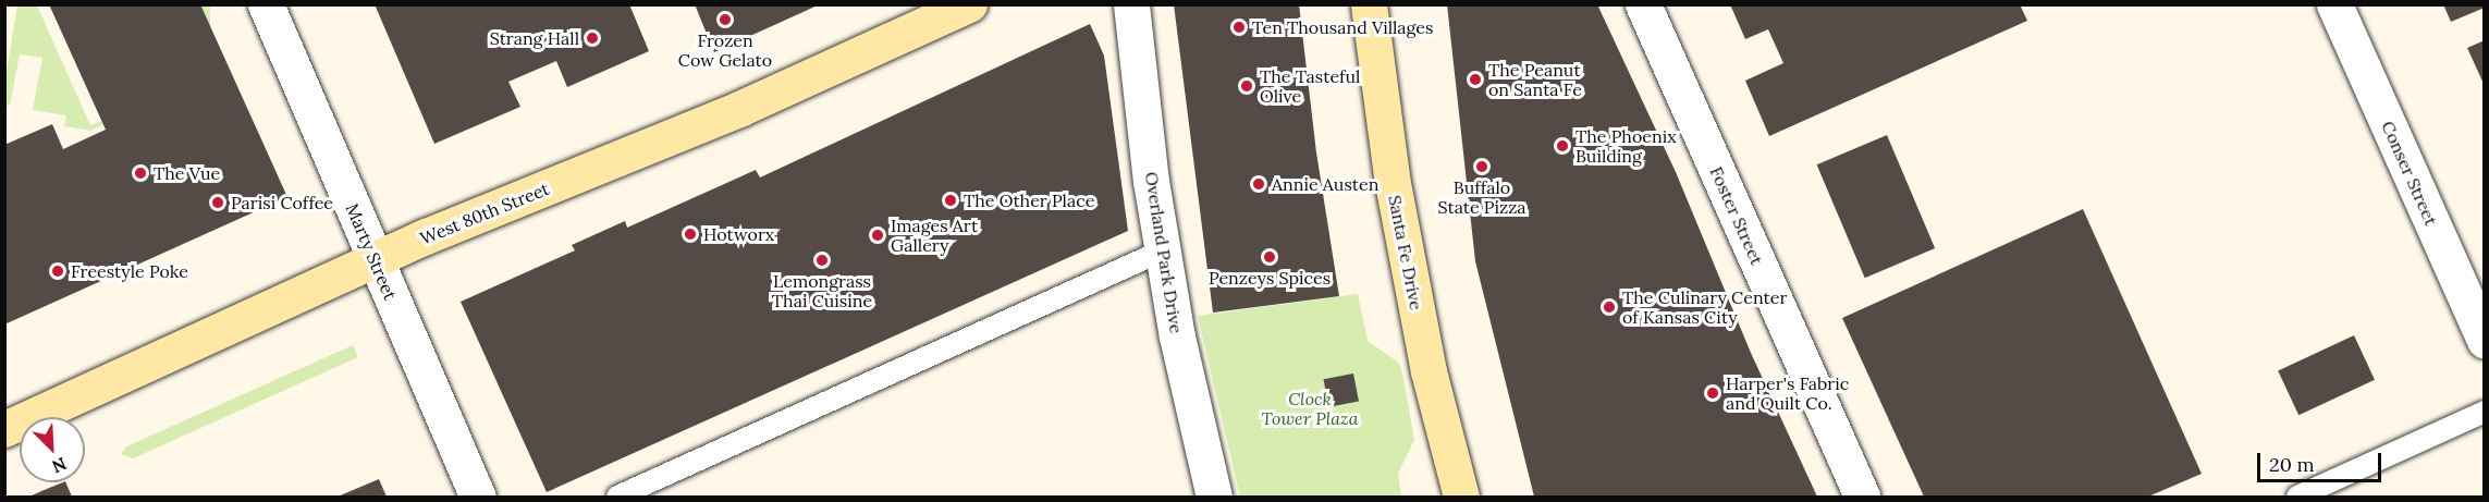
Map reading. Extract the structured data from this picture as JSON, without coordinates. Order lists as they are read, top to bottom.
{
  "streets": {
    "street": [
      "Conser Street",
      "West 80th Street",
      "Foster Street",
      "Marty Street",
      "Overland Park Drive",
      "Santa Fe Drive"
    ]
  },
  "crossings": [
    ["West 80th Street", "Marty Street"]
  ],
  "parks": ["Clock Tower Plaza"],
  "places": [
    "Frozen Cow Gelato",
    "Ten Thousand Villages",
    "Strang Hall",
    "The Peanut on Santa Fe",
    "The Tasteful Olive",
    "The Phoenix Building",
    "Buffalo State Pizza",
    "The Vue",
    "Annie Austen",
    "The Other Place",
    "Parisi Coffee",
    "Hotworx",
    "Images Art Gallery",
    "Penzeys Spices",
    "Lemongrass Thai Cuisine",
    "Freestyle Poke",
    "The Culinary Center of Kansas City",
    "Harper's Fabric and Quilt Co."
  ],
  "scale_bar": "20 m",
  "north": "bottom right"
}
